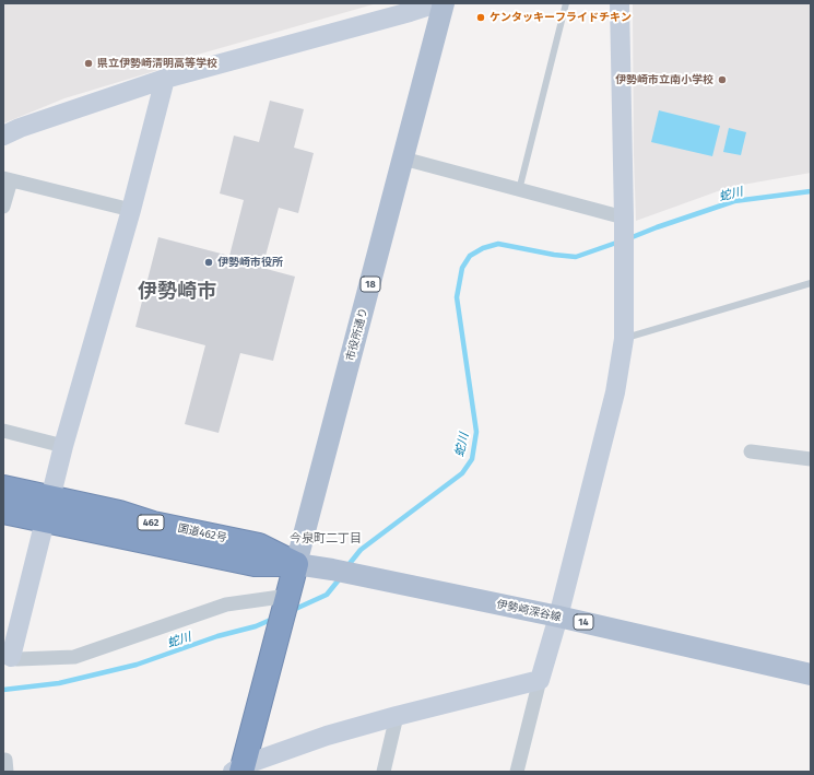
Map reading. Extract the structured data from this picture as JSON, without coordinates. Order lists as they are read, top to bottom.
{
  "streets": {
    "highway": ["462", "国道462号"],
    "main road": [
      "18",
      "市役所通り",
      "伊勢崎深谷線",
      "14"
    ]
  },
  "crossings": [
    ["市役所通り", "国道462号"],
    ["市役所通り", "伊勢崎深谷線"],
    ["国道462号", "伊勢崎深谷線"]
  ],
  "districts": ["伊勢崎市", "今泉町二丁目"],
  "water": ["蛇川"],
  "places": [
    "ケンタッキーフライドチキン",
    "県立伊勢崎清明高等学校",
    "伊勢崎市立南小学校",
    "伊勢崎市役所"
  ]
}
